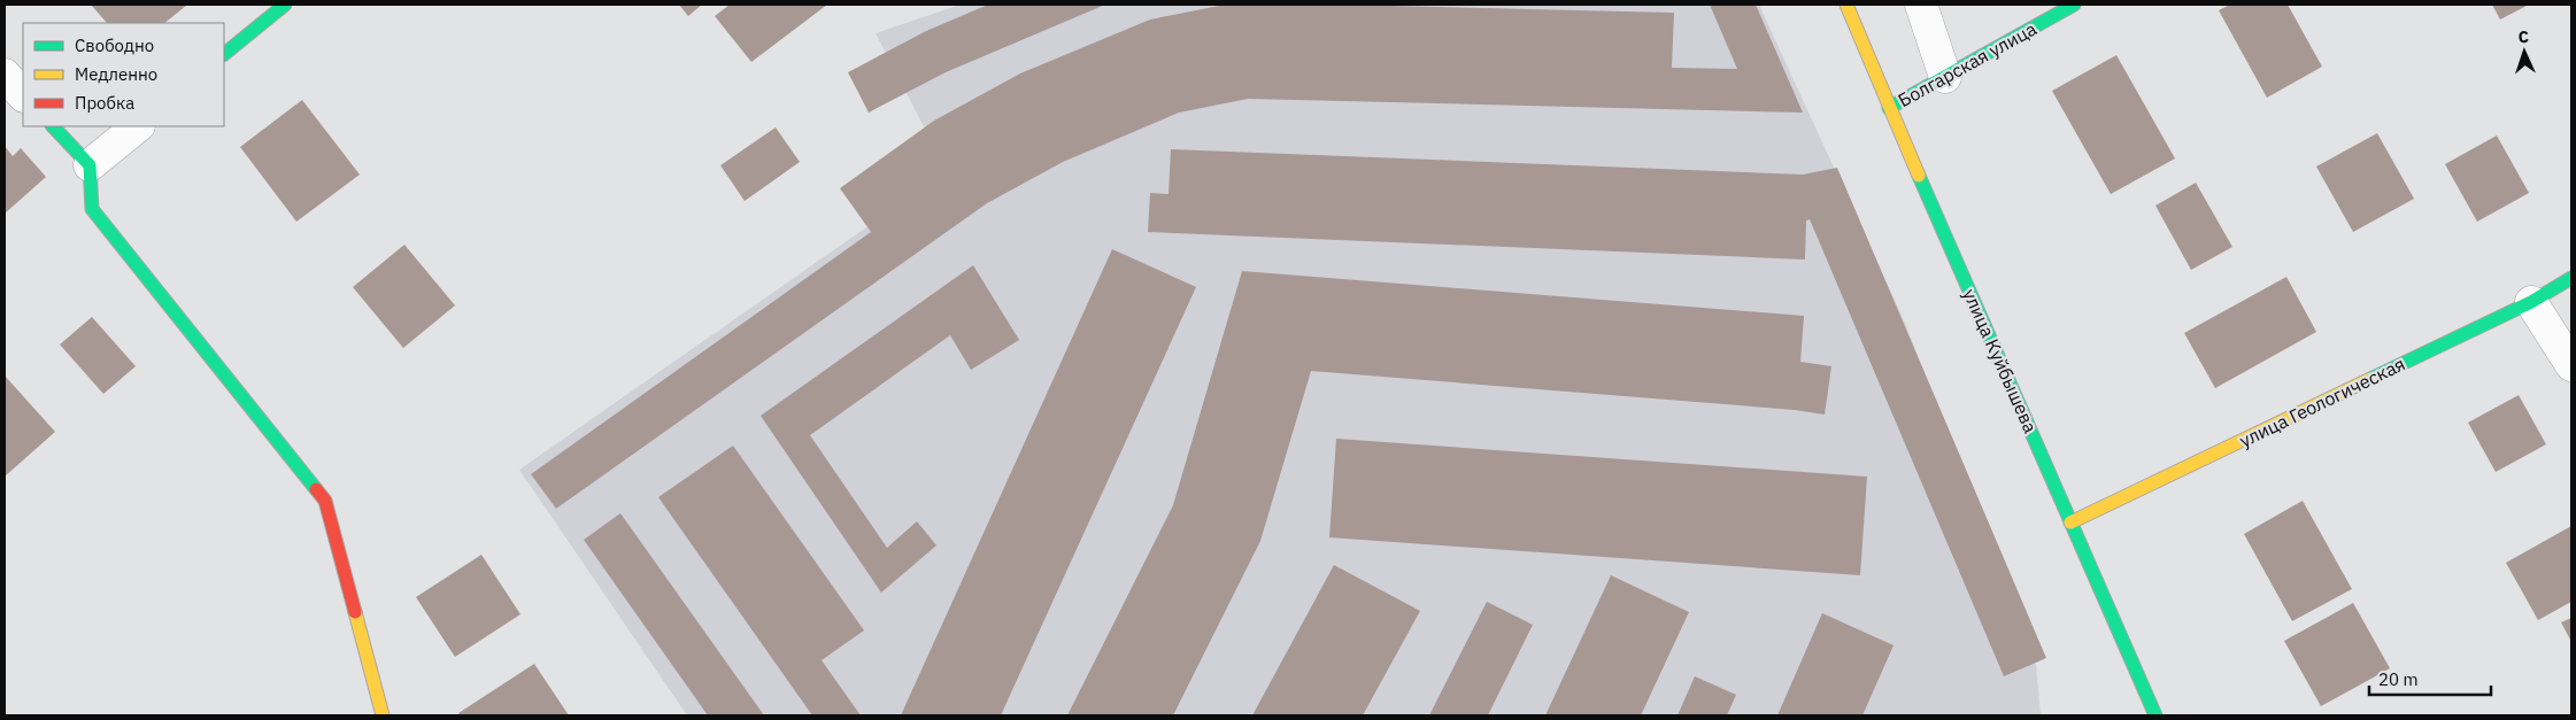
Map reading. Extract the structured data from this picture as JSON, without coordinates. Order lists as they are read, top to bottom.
{
  "streets": {
    "street": ["Болгарская улица", "улица Куйбышева", "улица Геологическая"]
  },
  "crossings": [
    ["Болгарская улица", "улица Куйбышева"],
    ["улица Куйбышева", "улица Геологическая"]
  ],
  "legend": ["Свободно", "Медленно", "Пробка"],
  "scale_bar": "20 m",
  "north": "top"
}
